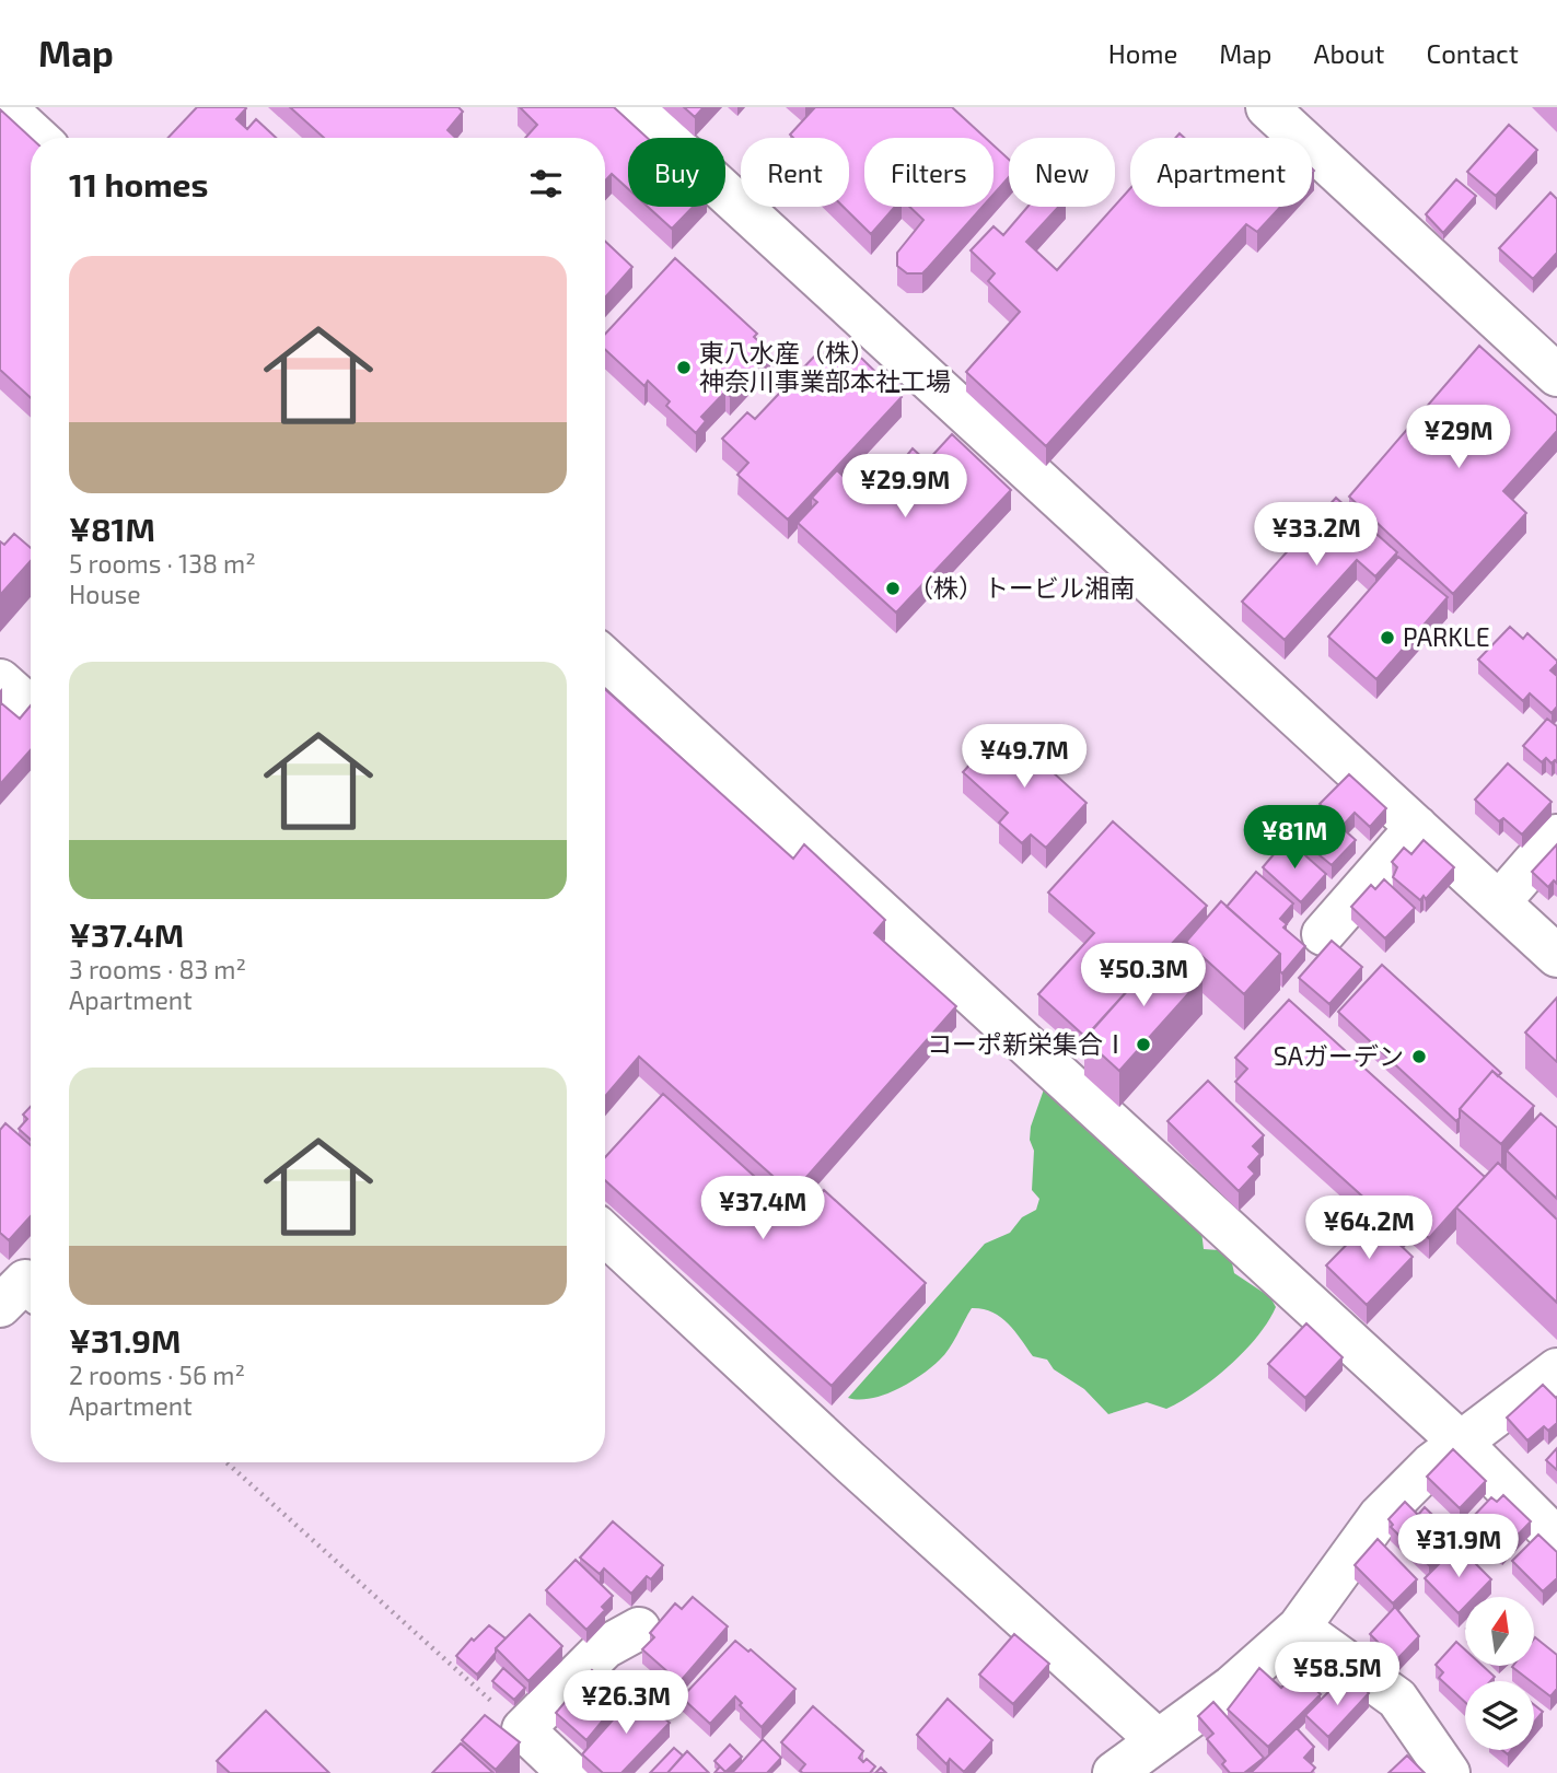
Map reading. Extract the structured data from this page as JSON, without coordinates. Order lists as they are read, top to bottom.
{
  "places": [
    "東八水産（株） 神奈川事業部本社工場",
    "（株）トービル湘南",
    "PARKLE",
    "コーポ新栄集合Ⅰ",
    "SAガーデン"
  ],
  "north": "top",
  "page": {
    "header": "Map",
    "nav": [
      "Home",
      "Map",
      "About",
      "Contact"
    ],
    "chip": [
      "Buy",
      "Rent",
      "Filters",
      "New",
      "Apartment"
    ],
    "heading": "11 homes",
    "list": [
      {
        "name": "¥81M",
        "note": "5 rooms · 138 m² · House"
      },
      {
        "name": "¥37.4M",
        "note": "3 rooms · 83 m² · Apartment"
      },
      {
        "name": "¥31.9M",
        "note": "2 rooms · 56 m² · Apartment"
      }
    ],
    "price": [
      "¥29M",
      "¥29.9M",
      "¥33.2M",
      "¥49.7M",
      "¥81M",
      "¥50.3M",
      "¥37.4M",
      "¥64.2M",
      "¥31.9M",
      "¥58.5M",
      "¥26.3M"
    ]
  }
}
